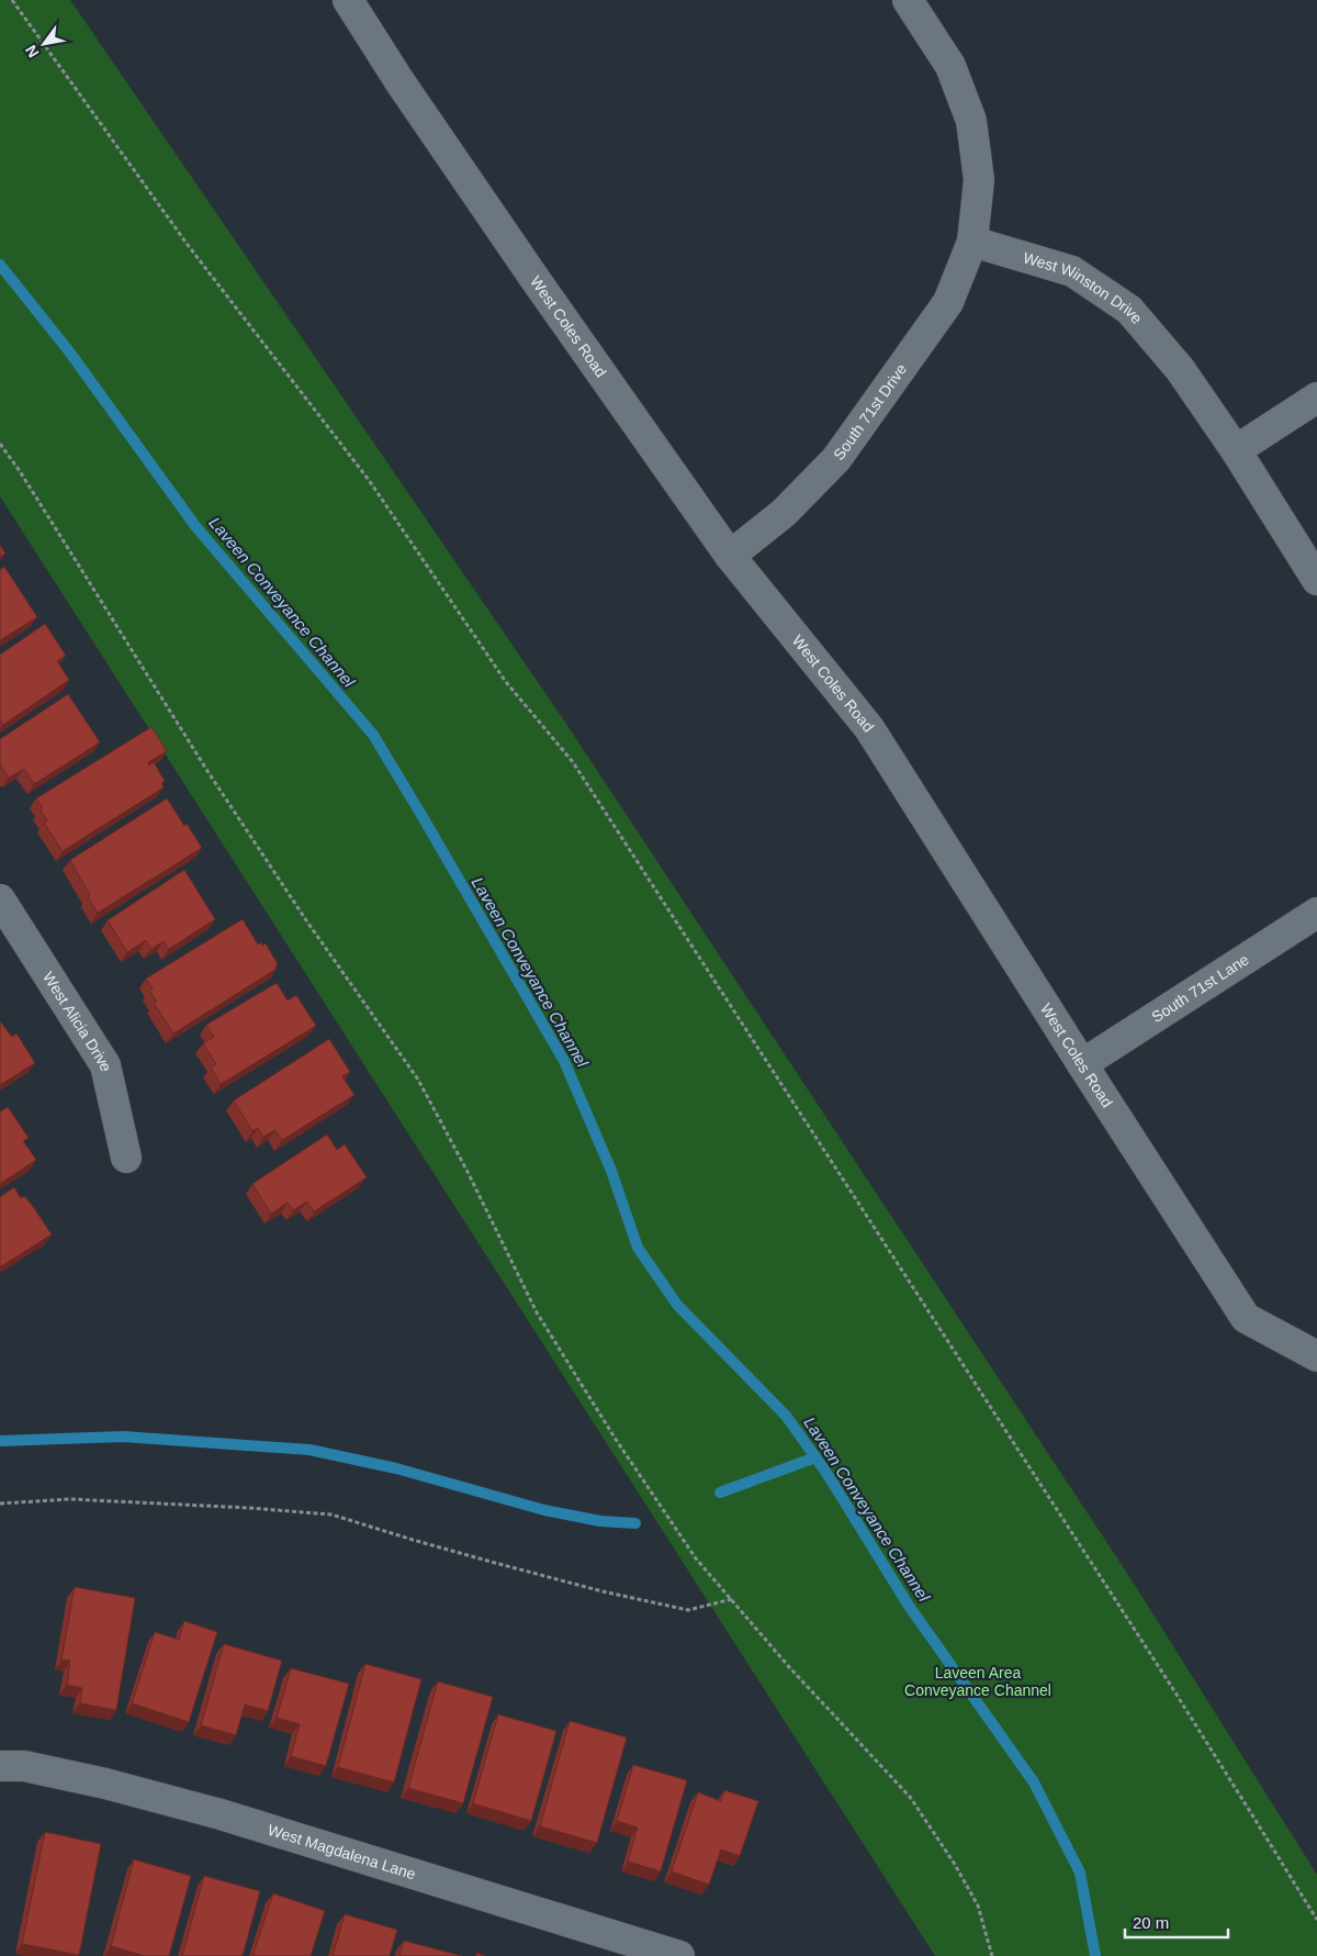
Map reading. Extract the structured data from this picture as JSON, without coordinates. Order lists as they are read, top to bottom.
{
  "streets": {
    "street": [
      "West Winston Drive",
      "West Coles Road",
      "South 71st Drive",
      "South 71st Lane",
      "West Alicia Drive",
      "West Magdalena Lane"
    ]
  },
  "crossings": [
    ["West Winston Drive", "South 71st Drive"],
    ["West Coles Road", "South 71st Drive"],
    ["West Coles Road", "South 71st Lane"]
  ],
  "water": ["Laveen Conveyance Channel"],
  "parks": ["Laveen Area Conveyance Channel"],
  "scale_bar": "20 m",
  "north": "bottom left"
}
